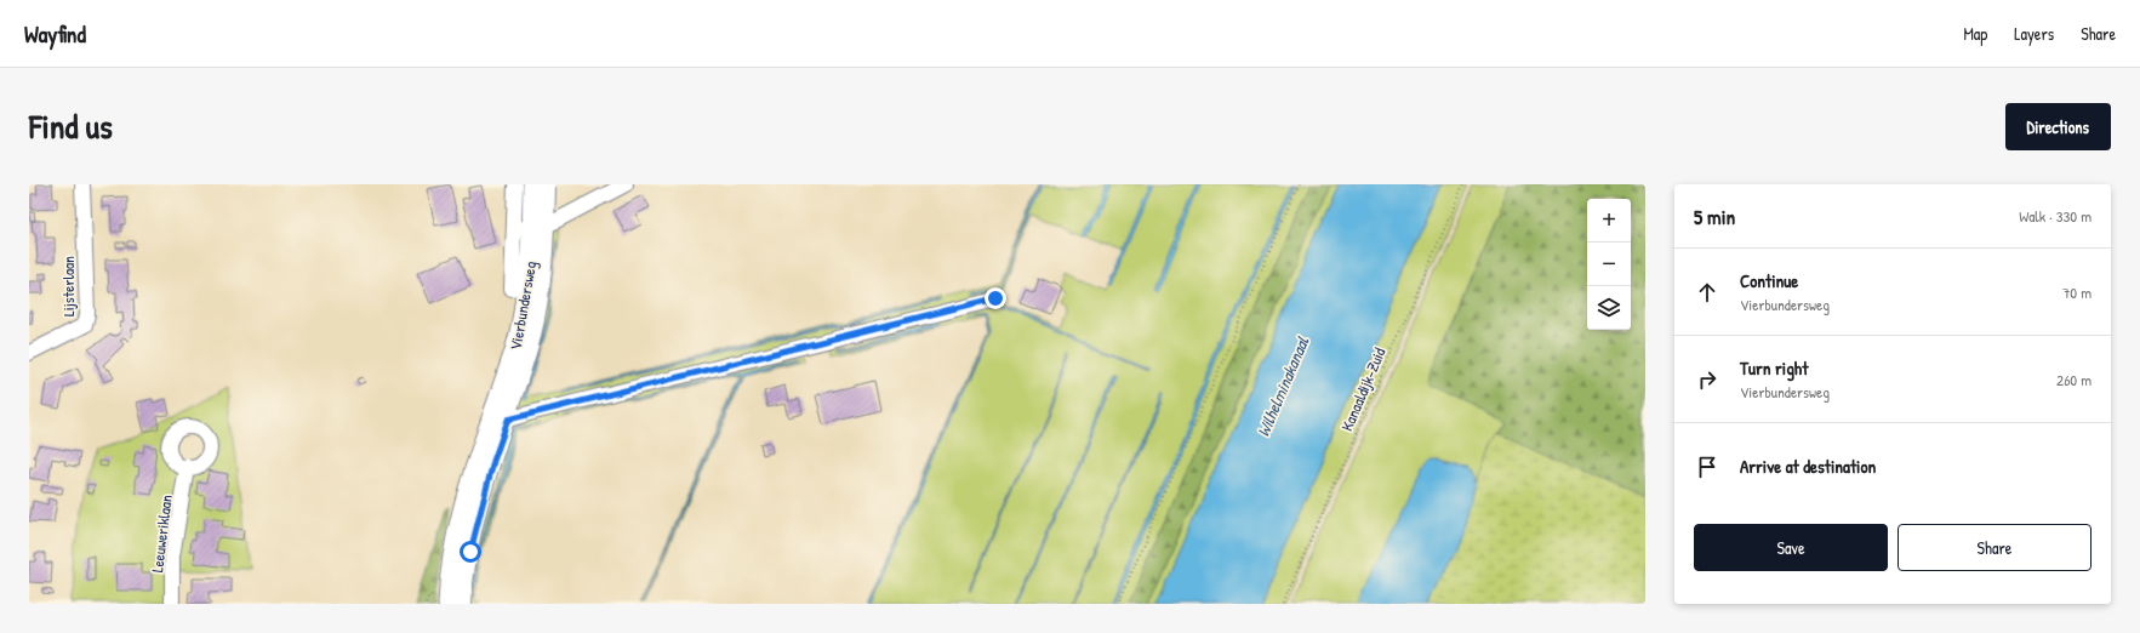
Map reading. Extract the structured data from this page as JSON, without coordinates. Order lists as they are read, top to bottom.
{
  "streets": {
    "main road": ["Vierbundersweg"],
    "street": ["Lijsterlaan", "Leeuweriklaan"],
    "path": ["Kanaaldijk-Zuid"]
  },
  "water": ["Wilhelminakanaal"],
  "page": {
    "header": "Wayfind",
    "nav": ["Map", "Layers", "Share"],
    "title": "Find us",
    "buttons": [
      "Directions",
      ["Save", "Share"]
    ],
    "heading": ["5 min", "Walk · 330 m"],
    "map_buttons": ["+", "−"],
    "list": [
      ["Continue", "Vierbundersweg", "70 m"],
      ["Turn right", "Vierbundersweg", "260 m"],
      "Arrive at destination"
    ]
  }
}
